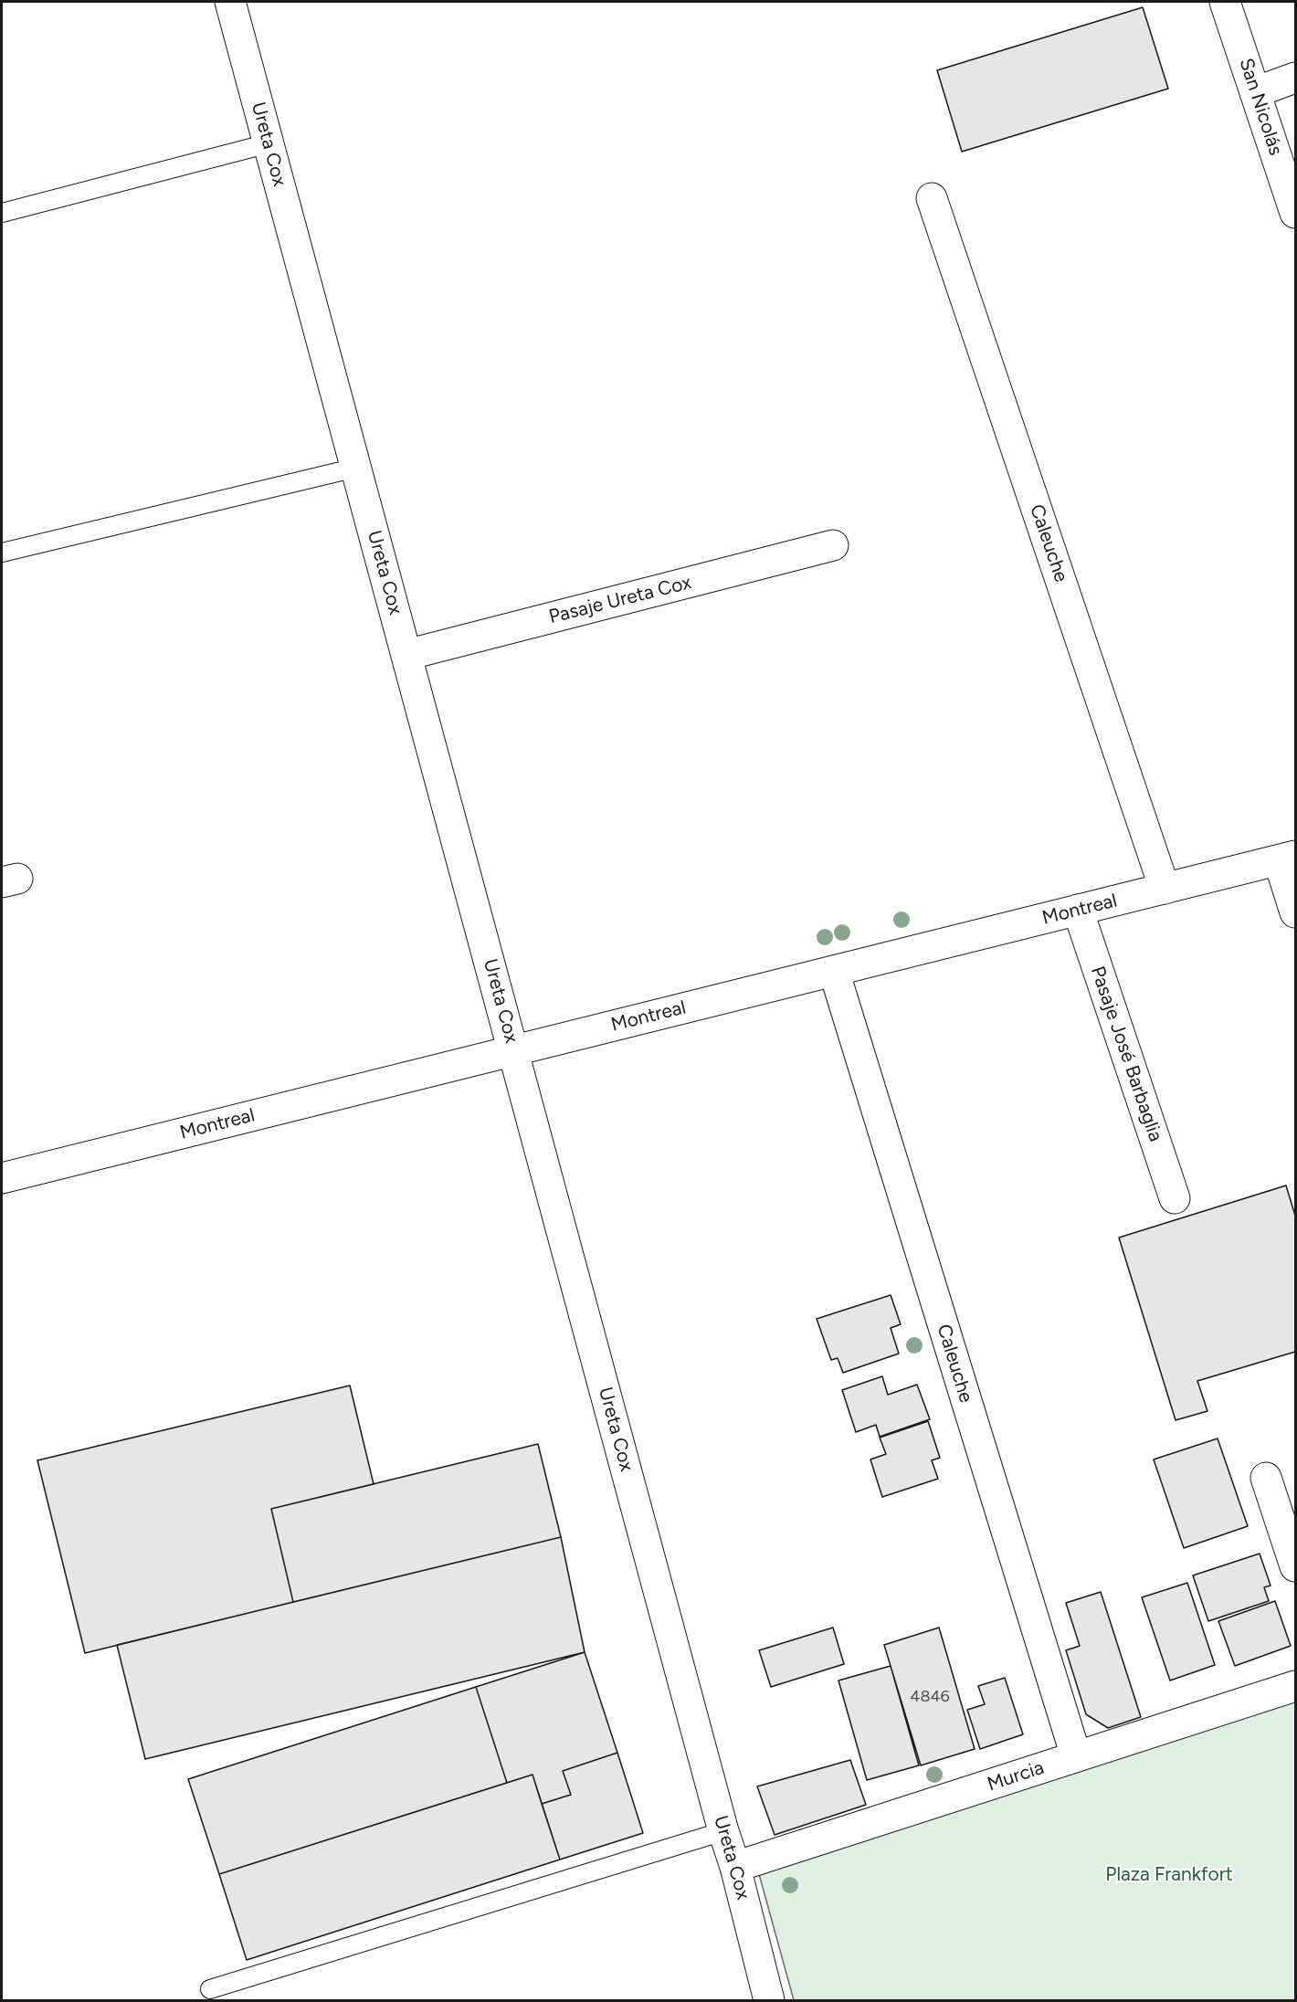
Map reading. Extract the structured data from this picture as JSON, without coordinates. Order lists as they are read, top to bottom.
{
  "streets": {
    "street": [
      "San Nicolás",
      "Ureta Cox",
      "Caleuche",
      "Pasaje Ureta Cox",
      "Montreal",
      "Pasaje José Barbaglia",
      "Murcia"
    ]
  },
  "crossings": [
    ["Ureta Cox", "Pasaje Ureta Cox"],
    ["Ureta Cox", "Montreal"],
    ["Ureta Cox", "Murcia"],
    ["Caleuche", "Montreal"],
    ["Caleuche", "Murcia"],
    ["Montreal", "Pasaje José Barbaglia"]
  ],
  "parks": ["Plaza Frankfort"],
  "house_numbers": ["4846"]
}
